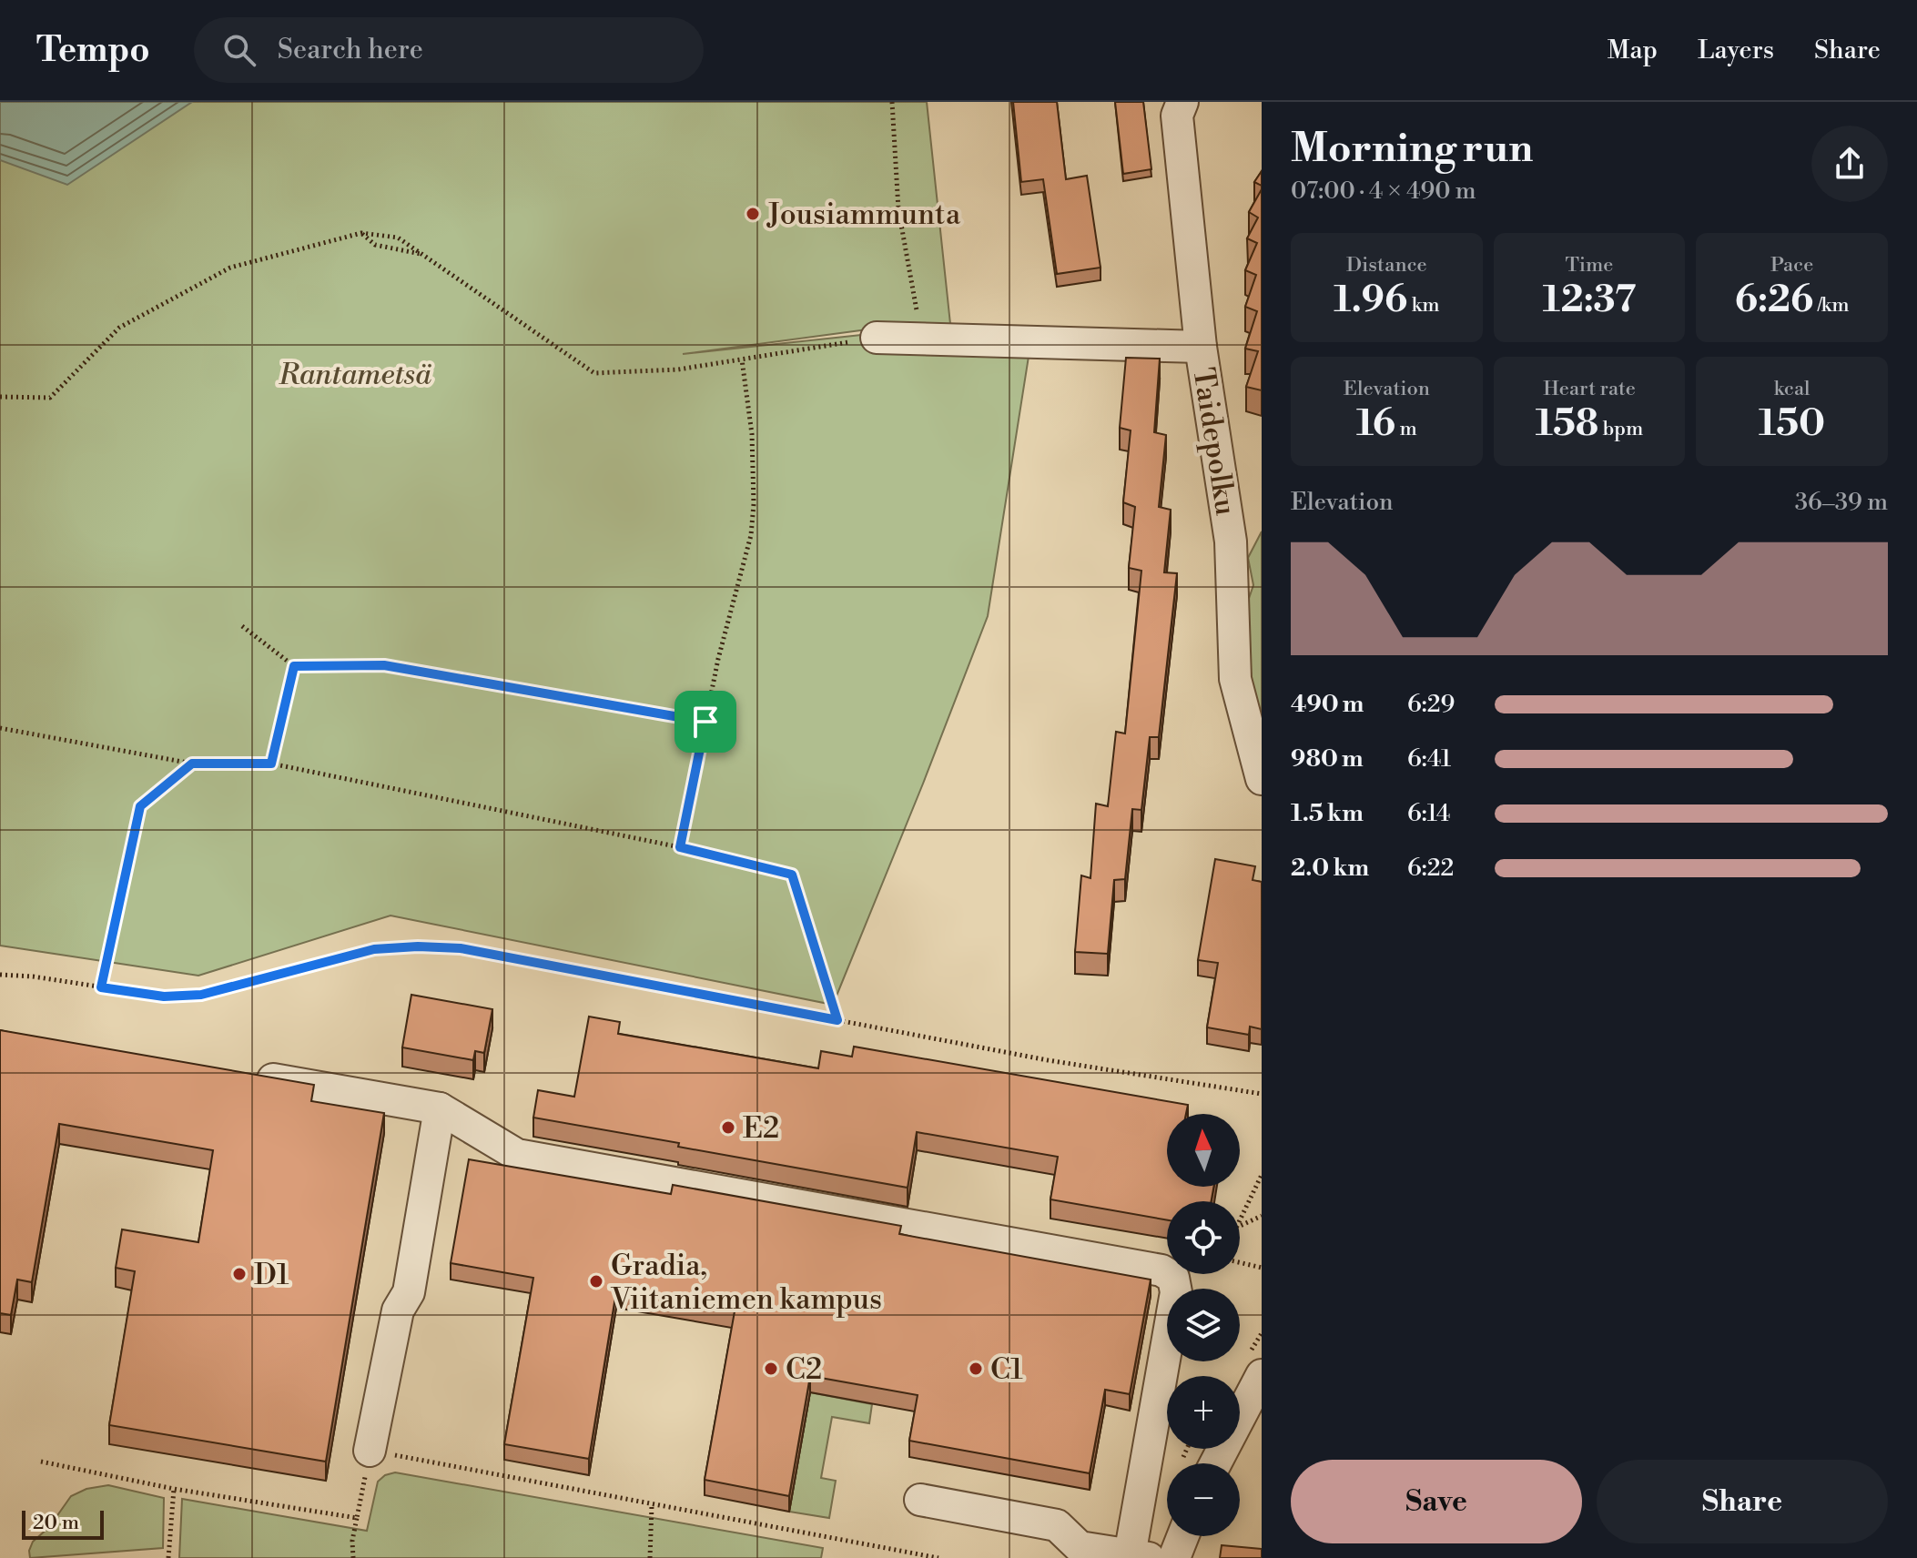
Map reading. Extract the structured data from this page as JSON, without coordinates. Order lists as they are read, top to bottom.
{
  "streets": {
    "street": ["Taidepolku"]
  },
  "parks": ["Rantametsä"],
  "places": [
    "Jousiammunta",
    "E2",
    "D1",
    "Gradia, Viitaniemen kampus",
    "C2",
    "C1"
  ],
  "scale_bar": "20 m",
  "north": "top",
  "page": {
    "header": "Tempo",
    "search": "Search here",
    "nav": ["Map", "Layers", "Share"],
    "heading": ["Morning run", "07:00 · 4 × 490 m"],
    "stats": [
      ["Distance", "1.96 km"],
      ["Time", "12:37"],
      ["Pace", "6:26 /km"],
      ["Elevation", "16 m"],
      ["Heart rate", "158 bpm"],
      ["kcal", "150"]
    ],
    "chart": ["Elevation", "36–39 m"],
    "list": [
      {
        "name": "490 m",
        "note": "6:29"
      },
      {
        "name": "980 m",
        "note": "6:41"
      },
      {
        "name": "1.5 km",
        "note": "6:14"
      },
      {
        "name": "2.0 km",
        "note": "6:22"
      }
    ],
    "map_buttons": ["+", "−"],
    "buttons": ["Save", "Share"],
    "scale": "20 m"
  }
}
